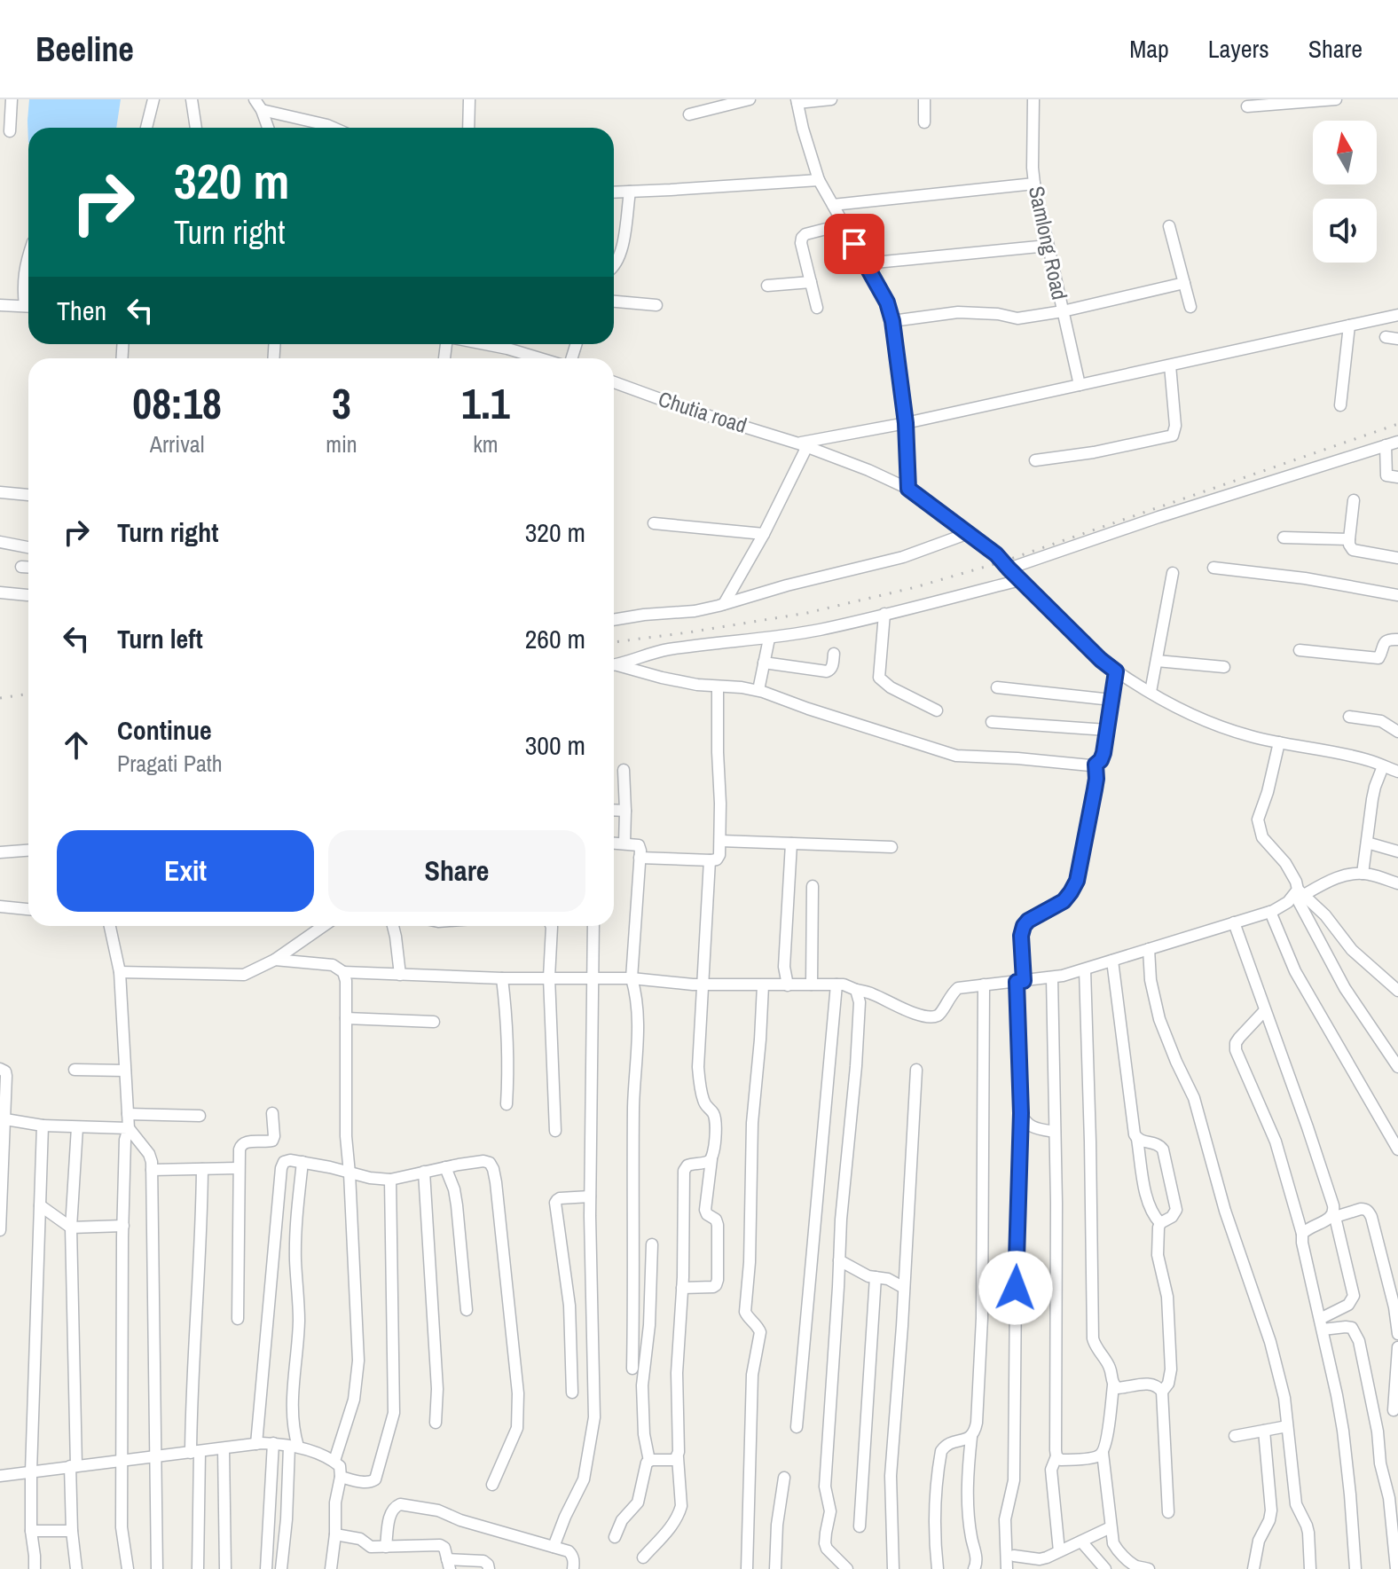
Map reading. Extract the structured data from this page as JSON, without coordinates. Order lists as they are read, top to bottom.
{
  "streets": {
    "street": ["Samlong Road", "Chutia road"]
  },
  "north": "top",
  "page": {
    "header": "Beeline",
    "nav": ["Map", "Layers", "Share"],
    "turn": ["320 m", "Turn right"],
    "then": "Then",
    "eta": [
      "08:18",
      "Arrival",
      "3",
      "min",
      "1.1",
      "km"
    ],
    "list": [
      {
        "name": "Turn right",
        "value": "320 m"
      },
      {
        "name": "Turn left",
        "value": "260 m"
      },
      {
        "name": "Continue",
        "note": "Pragati Path",
        "value": "300 m"
      }
    ],
    "buttons": ["Exit", "Share"]
  }
}
